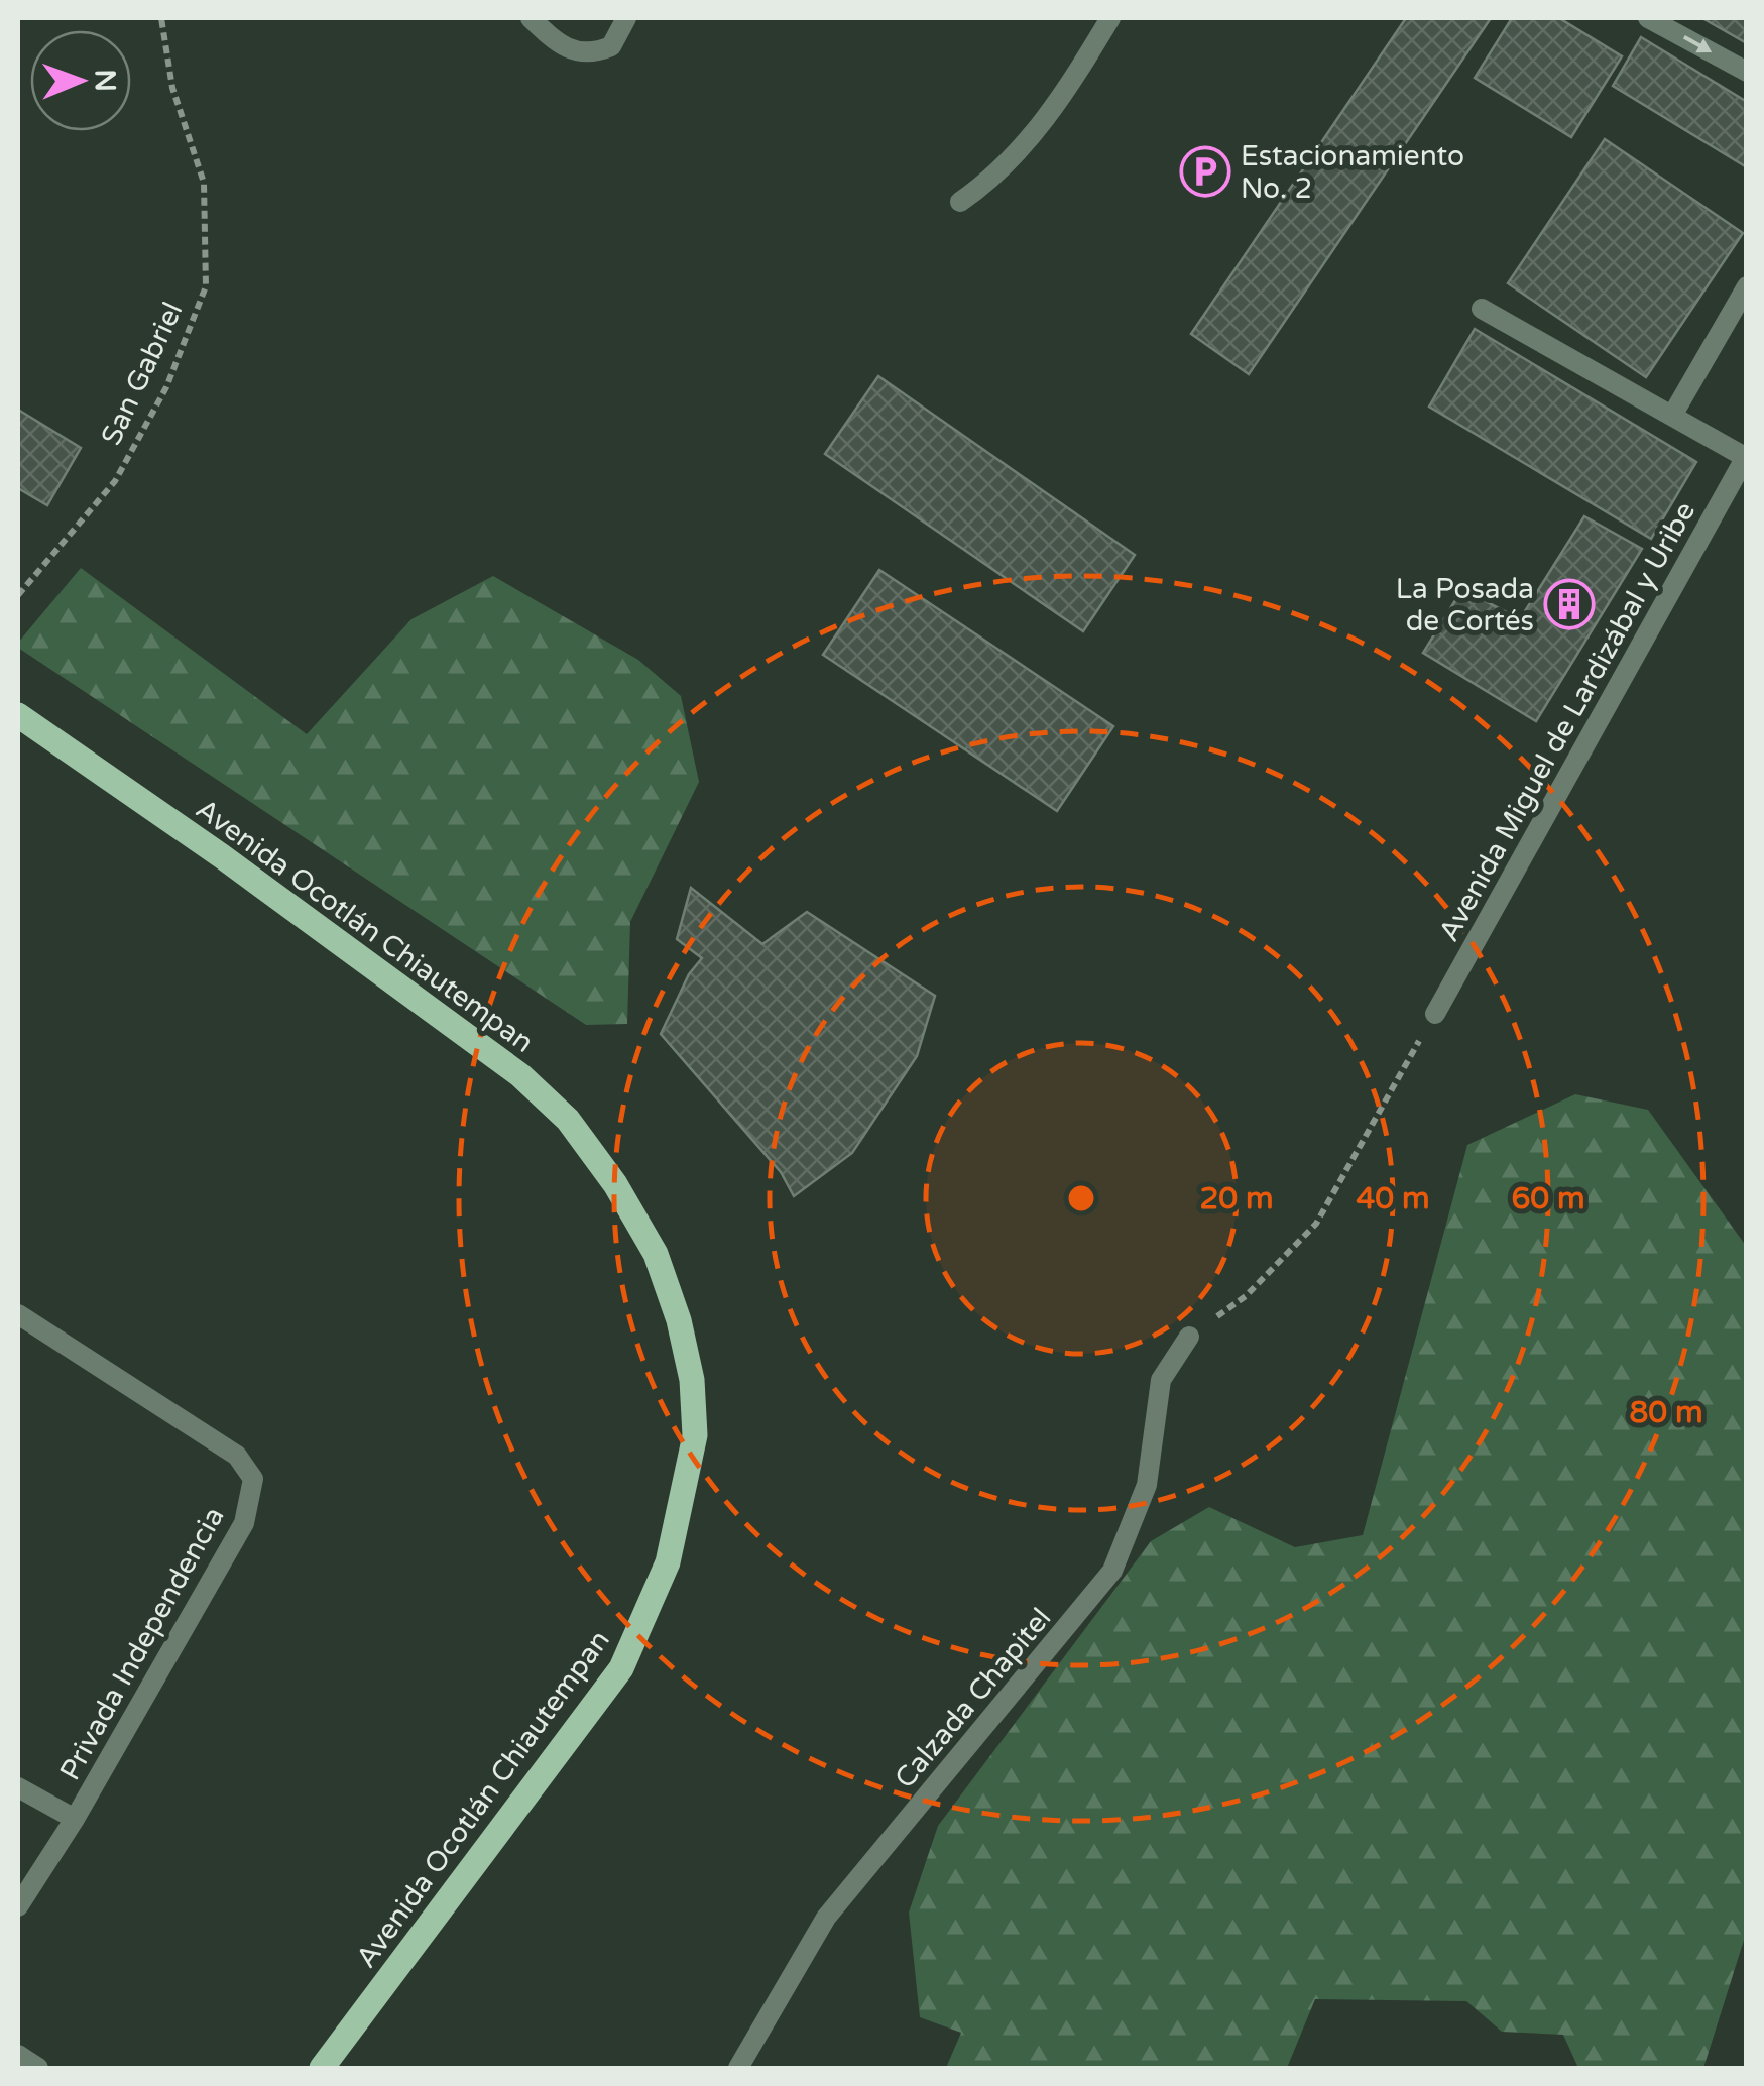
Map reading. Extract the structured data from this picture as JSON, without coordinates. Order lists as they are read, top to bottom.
{
  "streets": {
    "main road": ["Avenida Ocotlán Chiautempan"],
    "street": ["Avenida Miguel de Lardizábal y Uribe", "Privada Independencia", "Calzada Chapitel"],
    "path": ["San Gabriel"]
  },
  "places": {
    "parking": ["Estacionamiento No. 2"],
    "building": ["La Posada de Cortés"]
  },
  "north": "right",
  "rings": [
    "20 m",
    "40 m",
    "60 m",
    "80 m"
  ]
}
